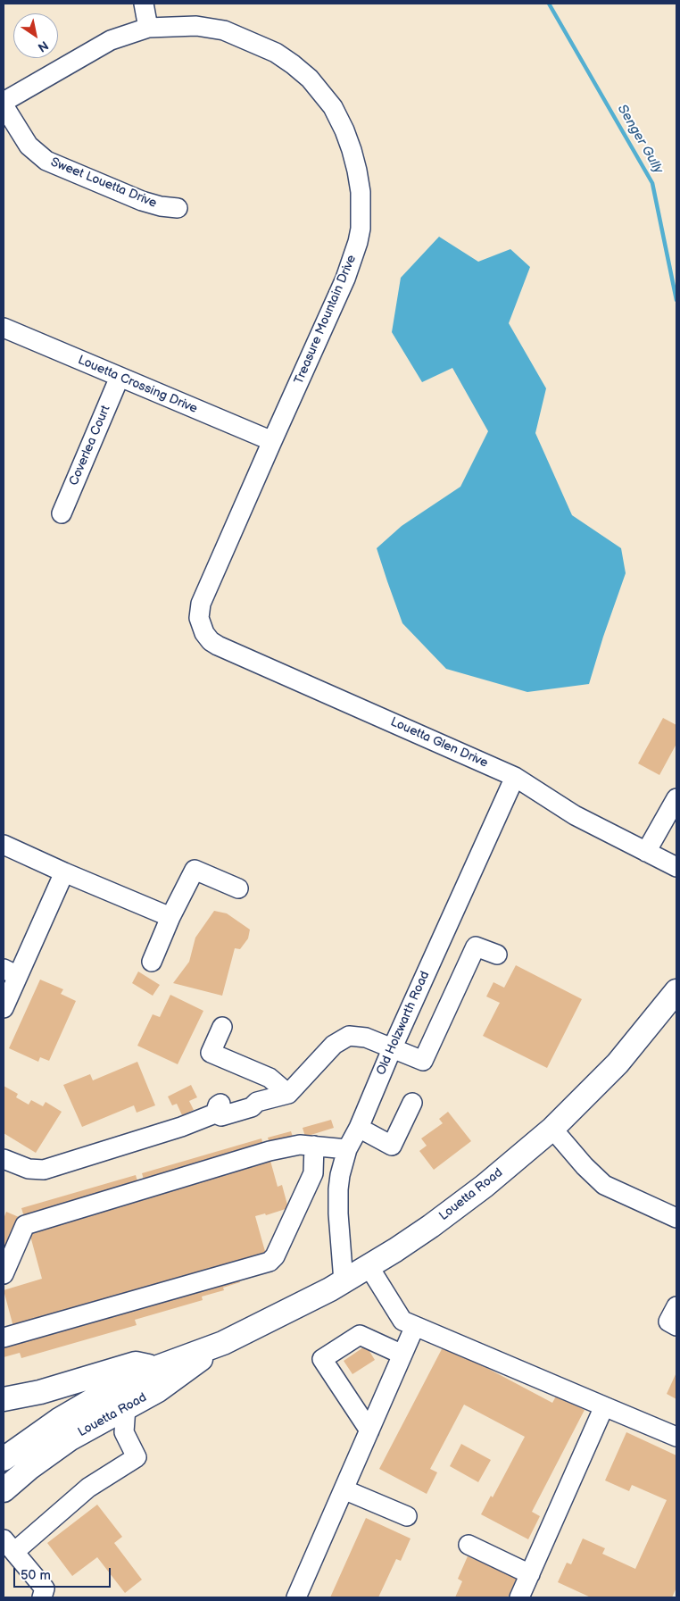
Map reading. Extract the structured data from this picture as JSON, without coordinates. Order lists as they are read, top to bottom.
{
  "streets": {
    "main road": ["Louetta Road"],
    "street": [
      "Sweet Louetta Drive",
      "Treasure Mountain Drive",
      "Louetta Crossing Drive",
      "Coverlea Court",
      "Louetta Glen Drive",
      "Old Holzwarth Road"
    ]
  },
  "crossings": [
    ["Treasure Mountain Drive", "Louetta Crossing Drive"],
    ["Treasure Mountain Drive", "Louetta Glen Drive"],
    ["Louetta Crossing Drive", "Coverlea Court"],
    ["Louetta Glen Drive", "Old Holzwarth Road"],
    ["Old Holzwarth Road", "Louetta Road"]
  ],
  "water": ["Senger Gully"],
  "scale_bar": "50 m",
  "north": "bottom right"
}
